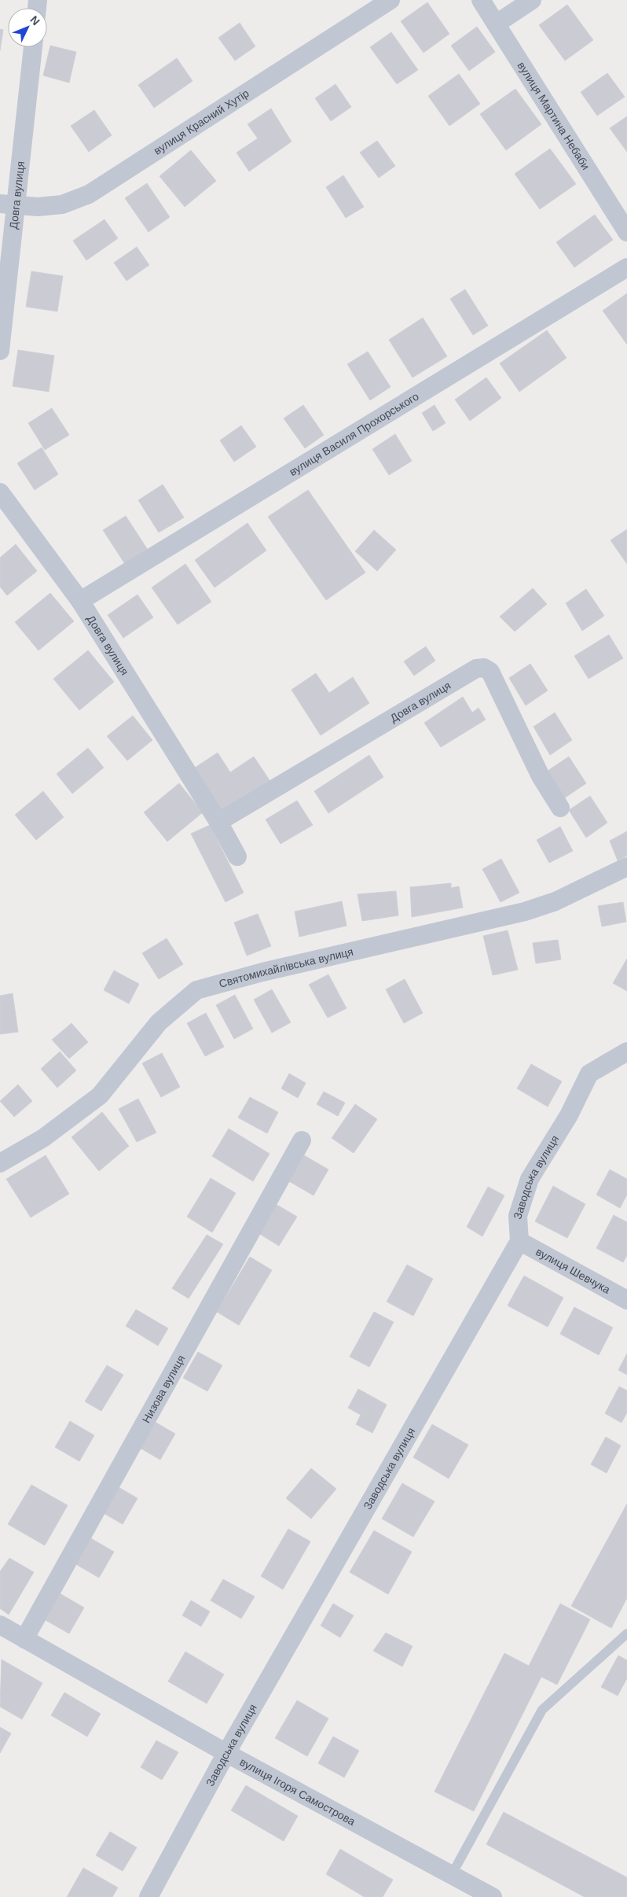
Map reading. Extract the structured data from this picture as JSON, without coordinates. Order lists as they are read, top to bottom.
{
  "streets": {
    "street": [
      "вулиця Мартина Небаби",
      "вулиця Красний Хутір",
      "Довга вулиця",
      "вулиця Василя Прохорського",
      "Святомихайлівська вулиця",
      "Заводська вулиця",
      "вулиця Шевчука",
      "Низова вулиця",
      "вулиця Ігоря Самострова"
    ]
  },
  "crossings": [
    ["вулиця Красний Хутір", "Довга вулиця"],
    ["Довга вулиця", "вулиця Василя Прохорського"],
    ["Заводська вулиця", "вулиця Шевчука"],
    ["Заводська вулиця", "вулиця Ігоря Самострова"],
    ["Низова вулиця", "вулиця Ігоря Самострова"]
  ],
  "north": "top right"
}
